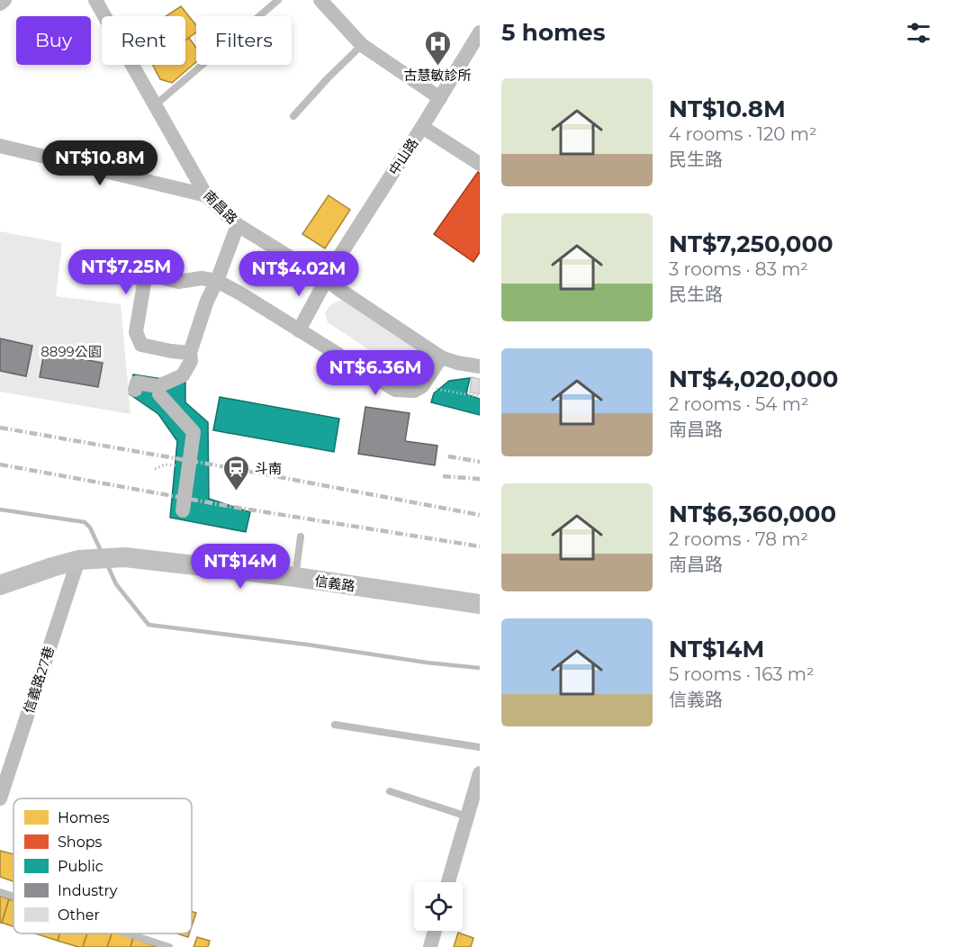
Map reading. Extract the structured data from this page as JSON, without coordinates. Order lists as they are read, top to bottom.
{
  "streets": {
    "street": [
      "中山路",
      "南昌路",
      "信義路",
      "信義路27巷"
    ]
  },
  "crossings": [
    ["中山路", "南昌路"],
    ["信義路", "信義路27巷"]
  ],
  "parks": ["8899公園"],
  "places": {
    "hospital": ["古慧敏診所"],
    "station": ["斗南"]
  },
  "legend": [
    "Homes",
    "Shops",
    "Public",
    "Industry",
    "Other"
  ],
  "page": {
    "heading": "5 homes",
    "chip": ["Buy", "Rent", "Filters"],
    "list": [
      {
        "name": "NT$10.8M",
        "note": "4 rooms · 120 m² · 民生路"
      },
      {
        "name": "NT$7,250,000",
        "note": "3 rooms · 83 m² · 民生路"
      },
      {
        "name": "NT$4,020,000",
        "note": "2 rooms · 54 m² · 南昌路"
      },
      {
        "name": "NT$6,360,000",
        "note": "2 rooms · 78 m² · 南昌路"
      },
      {
        "name": "NT$14M",
        "note": "5 rooms · 163 m² · 信義路"
      }
    ],
    "price": [
      "NT$10.8M",
      "NT$7.25M",
      "NT$4.02M",
      "NT$6.36M",
      "NT$14M"
    ]
  }
}
